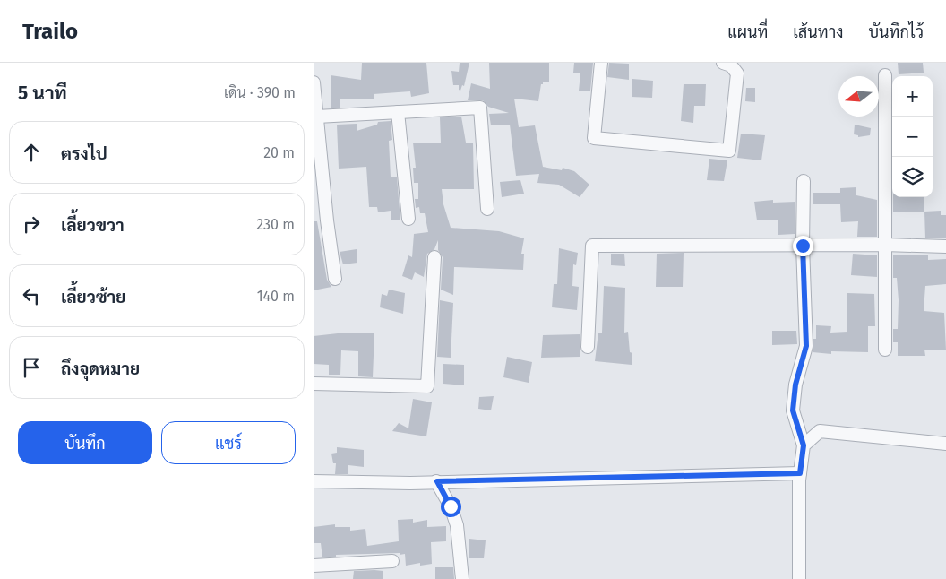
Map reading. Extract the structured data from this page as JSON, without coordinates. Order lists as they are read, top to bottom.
{
  "north": "left",
  "page": {
    "header": "Trailo",
    "nav": ["แผนที่", "เส้นทาง", "บันทึกไว้"],
    "heading": ["5 นาที", "เดิน · 390 m"],
    "map_buttons": ["+", "−"],
    "list": [
      ["ตรงไป", "20 m"],
      ["เลี้ยวขวา", "230 m"],
      ["เลี้ยวซ้าย", "140 m"],
      "ถึงจุดหมาย"
    ],
    "buttons": ["บันทึก", "แชร์"]
  }
}
